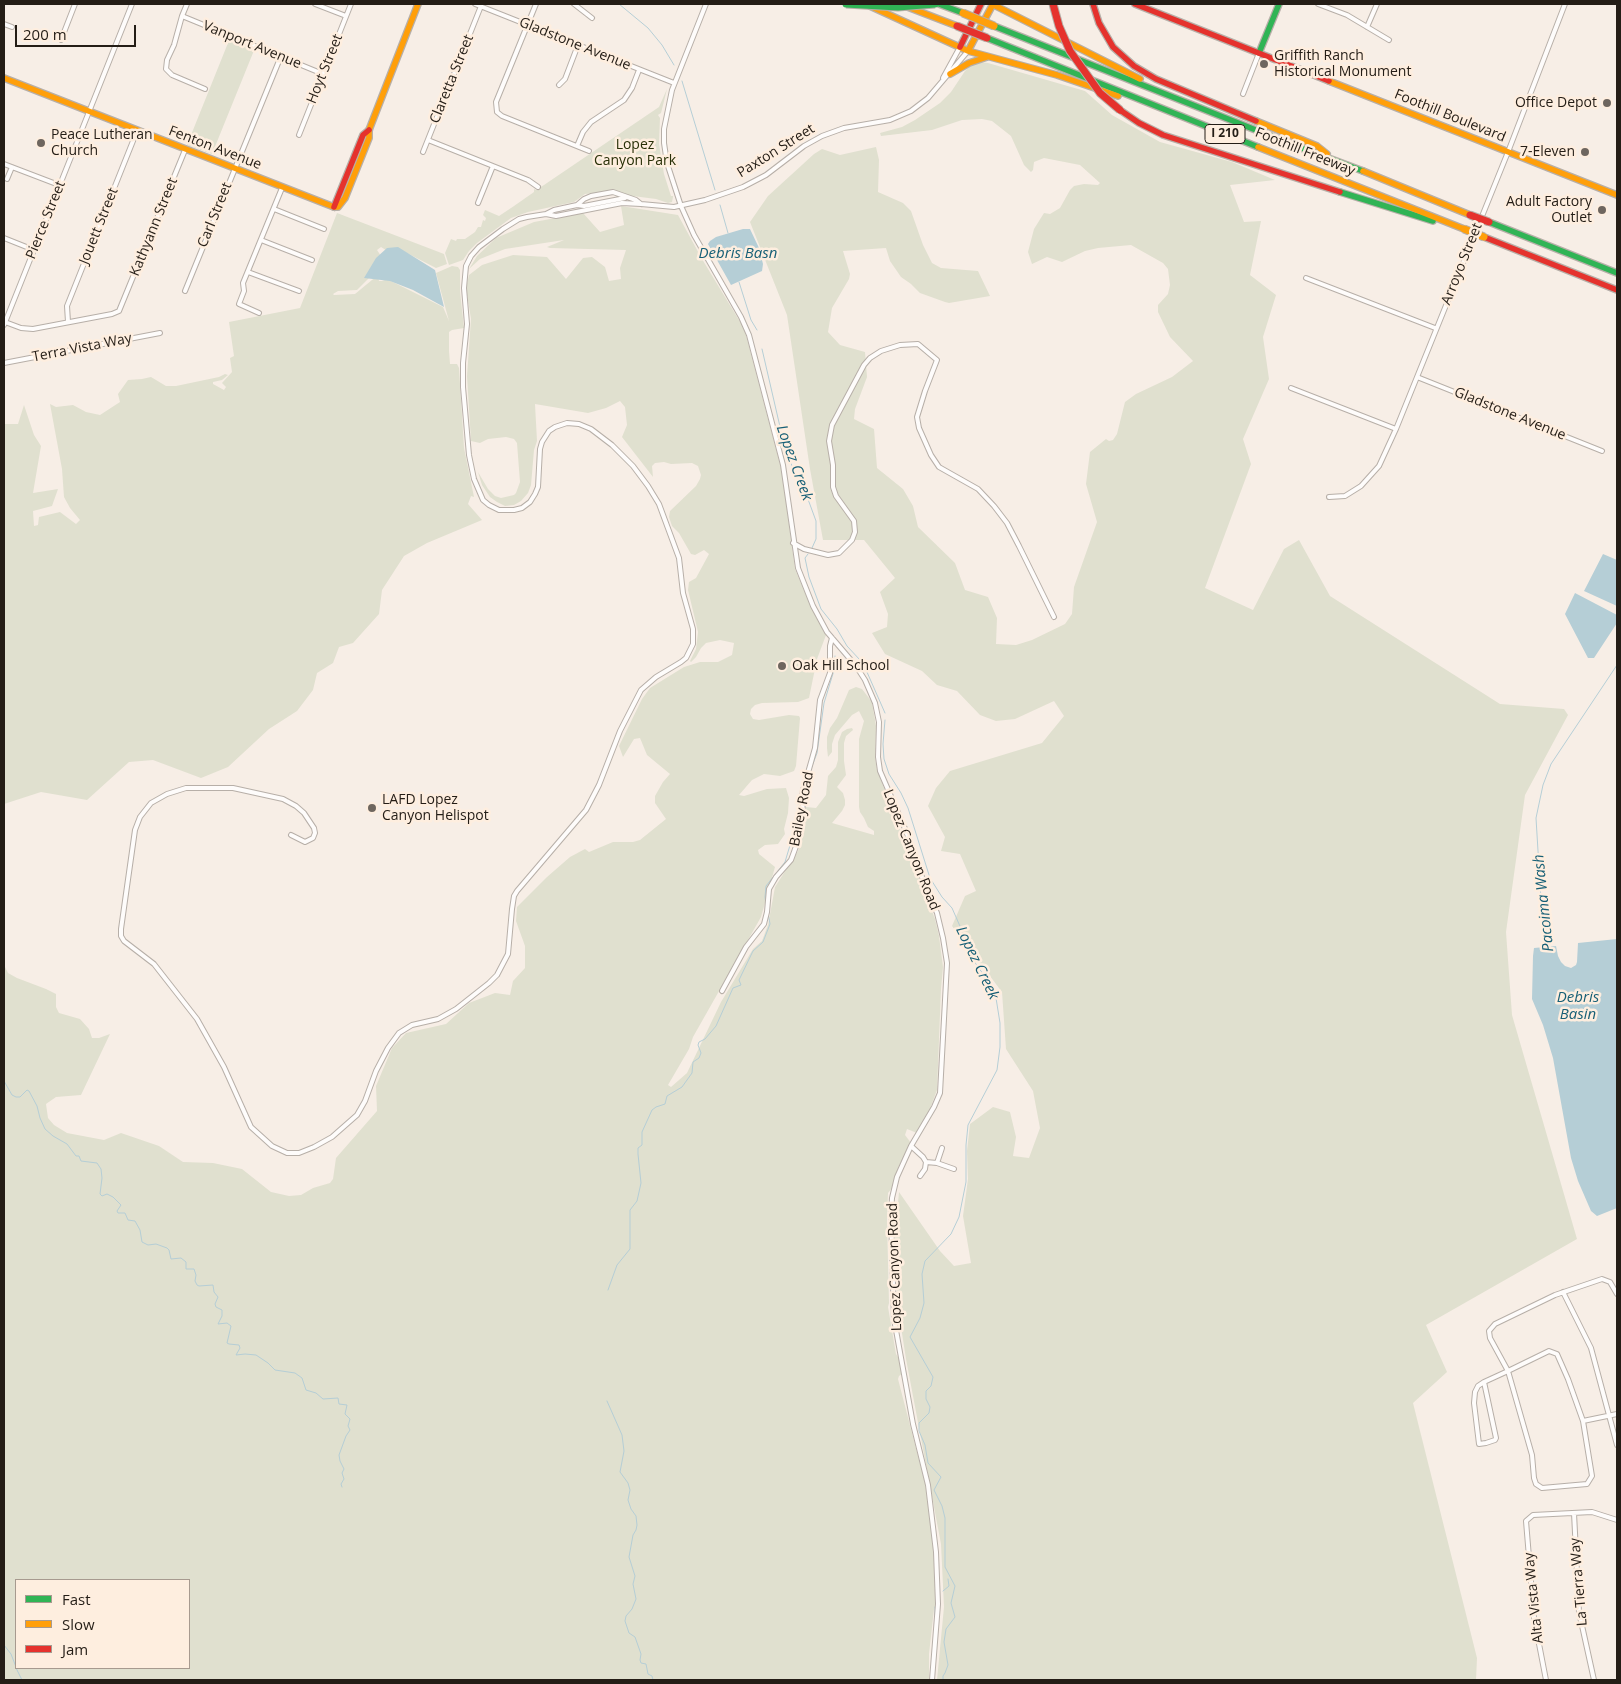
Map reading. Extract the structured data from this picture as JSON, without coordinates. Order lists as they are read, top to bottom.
{
  "streets": {
    "main road": [
      "Foothill Boulevard",
      "I 210",
      "Fenton Avenue",
      "Paxton Street",
      "Foothill Freeway"
    ],
    "street": [
      "Gladstone Avenue",
      "Vanport Avenue",
      "Hoyt Street",
      "Claretta Street",
      "Carl Street",
      "Pierce Street",
      "Jouett Street",
      "Kathyann Street",
      "Arroyo Street",
      "Terra Vista Way",
      "Bailey Road",
      "Lopez Canyon Road",
      "La Tierra Way",
      "Alta Vista Way"
    ]
  },
  "crossings": [
    ["Gladstone Avenue", "Claretta Street"],
    ["Gladstone Avenue", "Arroyo Street"],
    ["Gladstone Avenue", "Lopez Canyon Road"],
    ["Vanport Avenue", "Hoyt Street"],
    ["Vanport Avenue", "Carl Street"],
    ["Foothill Boulevard", "Arroyo Street"],
    ["Fenton Avenue", "Carl Street"],
    ["Fenton Avenue", "Pierce Street"],
    ["Fenton Avenue", "Jouett Street"],
    ["Fenton Avenue", "Kathyann Street"],
    ["Paxton Street", "Lopez Canyon Road"],
    ["Jouett Street", "Kathyann Street"],
    ["Bailey Road", "Lopez Canyon Road"],
    ["La Tierra Way", "Alta Vista Way"]
  ],
  "water": [
    "Debris Basn",
    "Lopez Creek",
    "Pacoima Wash",
    "Debris Basin"
  ],
  "parks": ["Lopez Canyon Park"],
  "places": [
    "Griffith Ranch Historical Monument",
    "Office Depot",
    "Peace Lutheran Church",
    "7-Eleven",
    "Adult Factory Outlet",
    "Oak Hill School",
    "LAFD Lopez Canyon Helispot"
  ],
  "legend": ["Fast", "Slow", "Jam"],
  "scale_bar": "200 m"
}
